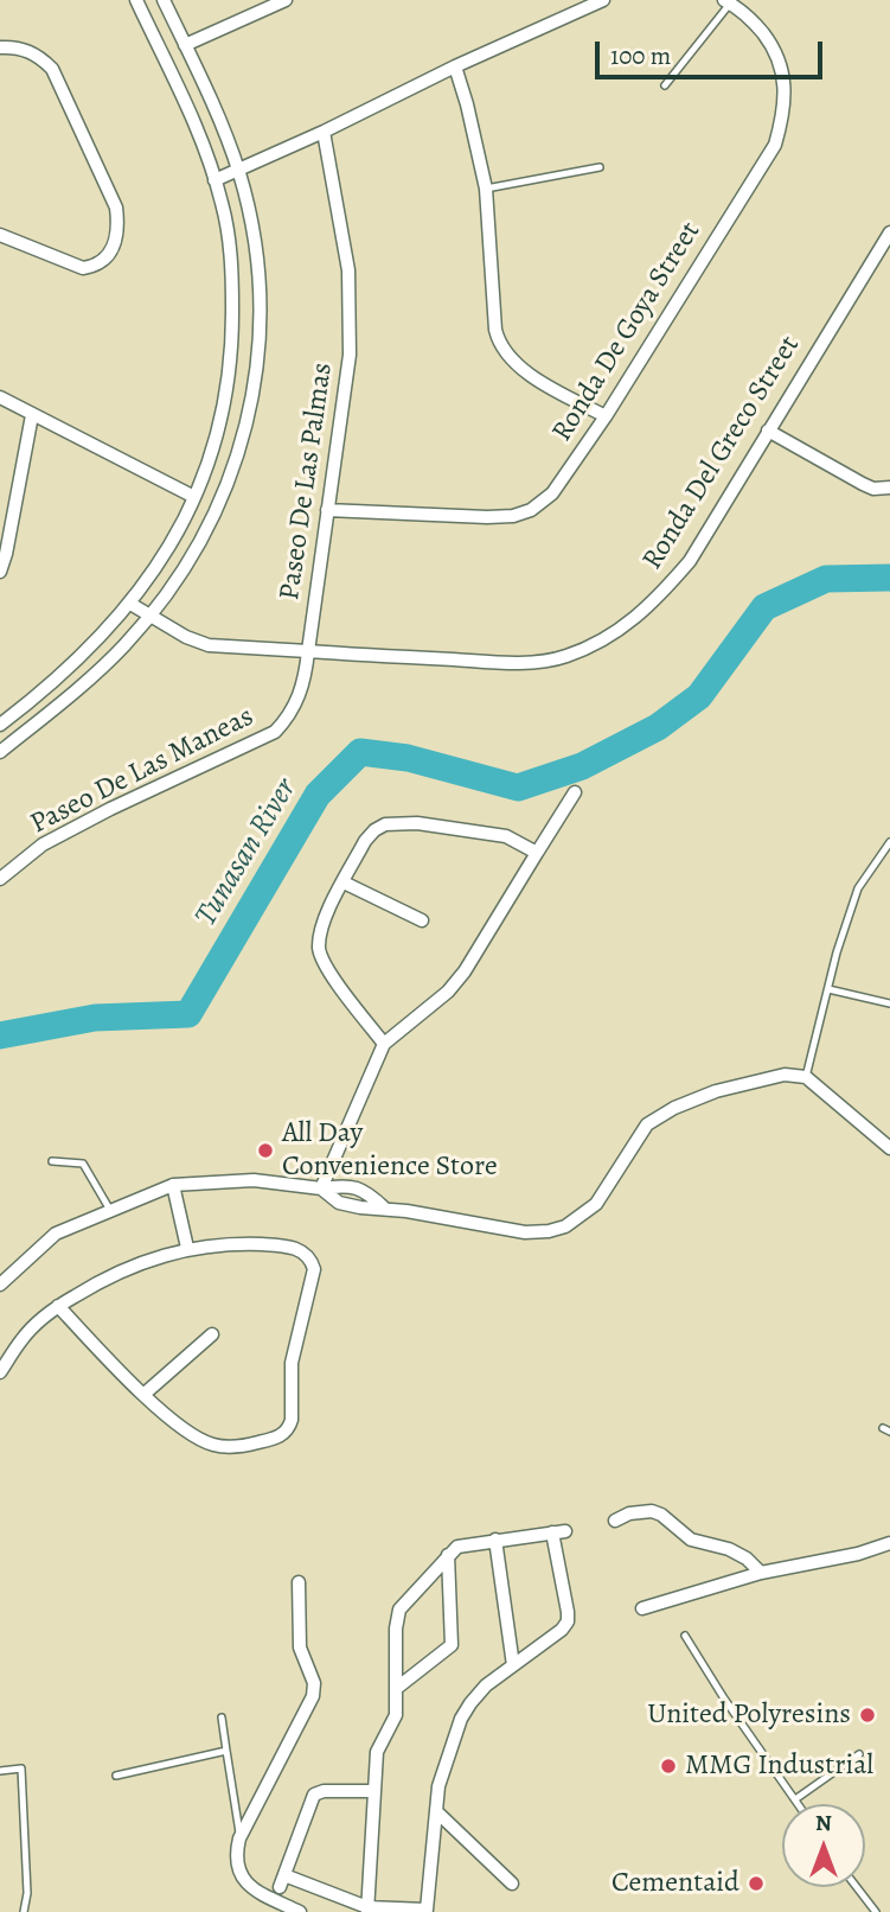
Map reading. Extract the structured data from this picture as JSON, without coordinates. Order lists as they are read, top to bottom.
{
  "streets": {
    "street": [
      "Ronda De Goya Street",
      "Ronda Del Greco Street",
      "Paseo De Las Palmas",
      "Paseo De Las Maneas"
    ]
  },
  "crossings": [
    ["Ronda De Goya Street", "Paseo De Las Palmas"],
    ["Ronda Del Greco Street", "Paseo De Las Palmas"],
    ["Ronda Del Greco Street", "Paseo De Las Maneas"],
    ["Paseo De Las Palmas", "Paseo De Las Maneas"]
  ],
  "water": ["Tunasan River"],
  "places": [
    "All Day Convenience Store",
    "United Polyresins",
    "MMG Industrial",
    "Cementaid"
  ],
  "scale_bar": "100 m",
  "north": "top"
}
